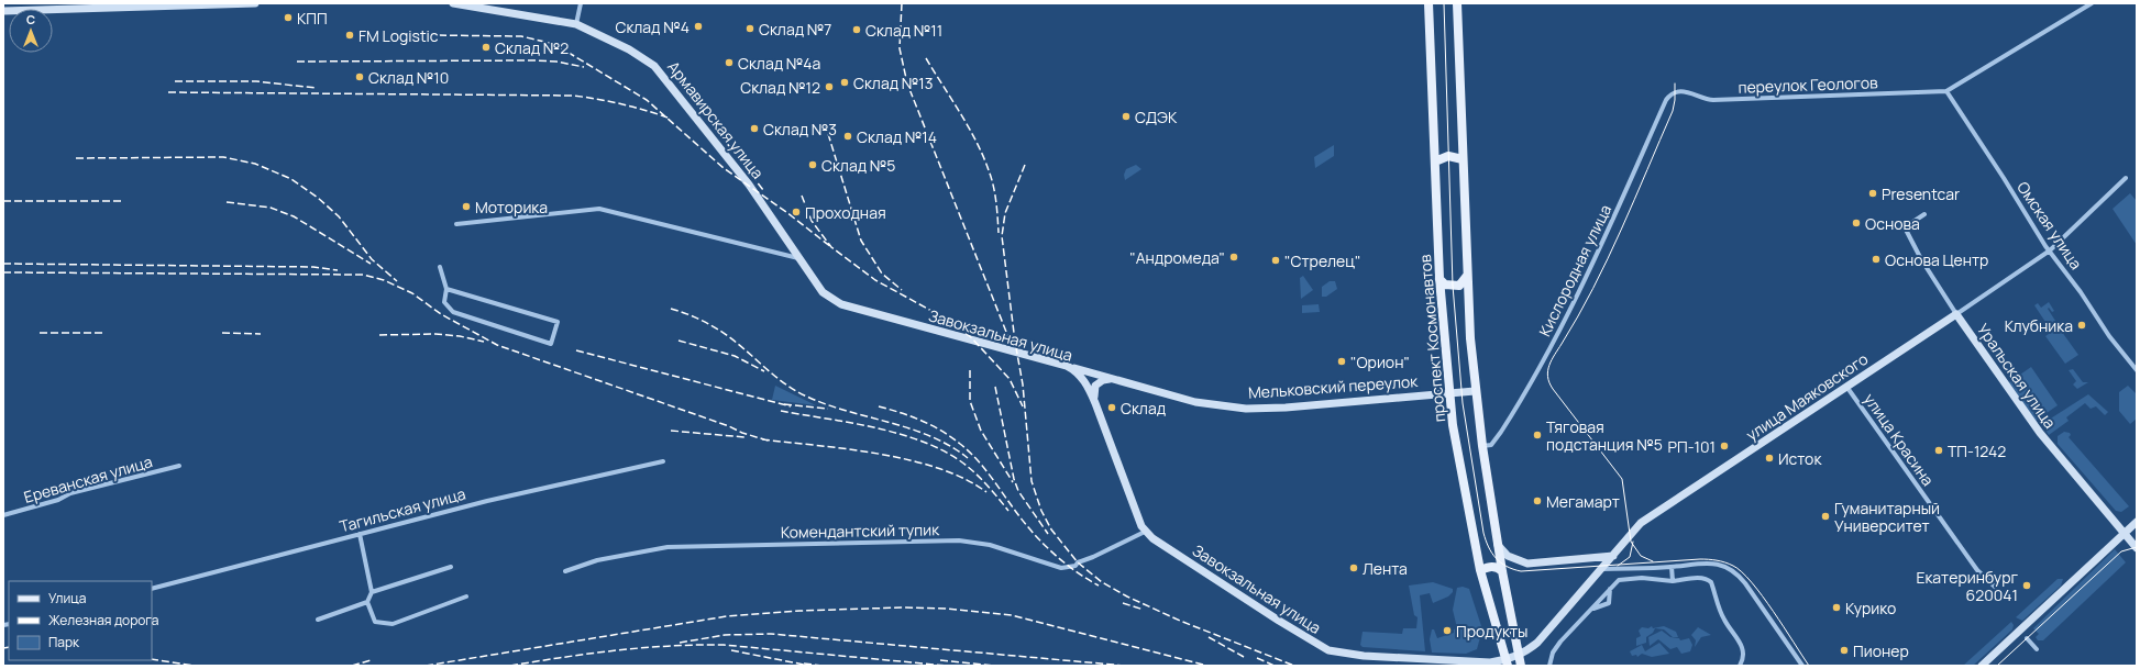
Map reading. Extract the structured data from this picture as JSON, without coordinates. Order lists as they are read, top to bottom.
{
  "streets": {
    "main road": [
      "Армавирская улица",
      "Завокзальная улица",
      "проспект Космонавтов",
      "Уральская улица",
      "Мельковский переулок",
      "улица Маяковского"
    ],
    "street": [
      "переулок Геологов",
      "Омская улица",
      "Кислородная улица",
      "улица Красина",
      "Ереванская улица",
      "Тагильская улица",
      "Комендантский тупик"
    ]
  },
  "crossings": [
    ["переулок Геологов", "Омская улица"],
    ["переулок Геологов", "Кислородная улица"],
    ["Армавирская улица", "Завокзальная улица"],
    ["Омская улица", "улица Маяковского"],
    ["Завокзальная улица", "проспект Космонавтов"],
    ["Завокзальная улица", "Мельковский переулок"],
    ["Завокзальная улица", "улица Маяковского"],
    ["Завокзальная улица", "Комендантский тупик"],
    ["проспект Космонавтов", "Мельковский переулок"],
    ["Уральская улица", "улица Маяковского"],
    ["улица Маяковского", "улица Красина"]
  ],
  "places": [
    "КПП",
    "Склад №4",
    "Склад №7",
    "Склад №11",
    "FM Logistic",
    "Склад №2",
    "Склад №4а",
    "Склад №10",
    "Склад №13",
    "Склад №12",
    "СДЭК",
    "Склад №3",
    "Склад №14",
    "Склад №5",
    "Presentcar",
    "Моторика",
    "Проходная",
    "Основа",
    "\"Андромеда\"",
    "Основа Центр",
    "\"Стрелец\"",
    "Клубника",
    "\"Орион\"",
    "Склад",
    "Тяговая подстанция №5",
    "РП-101",
    "ТП-1242",
    "Исток",
    "Мегамарт",
    "Гуманитарный Университет",
    "Лента",
    "Екатеринбург 620041",
    "Курико",
    "Продукты",
    "Пионер"
  ],
  "legend": ["Улица", "Железная дорога", "Парк"],
  "north": "top"
}
